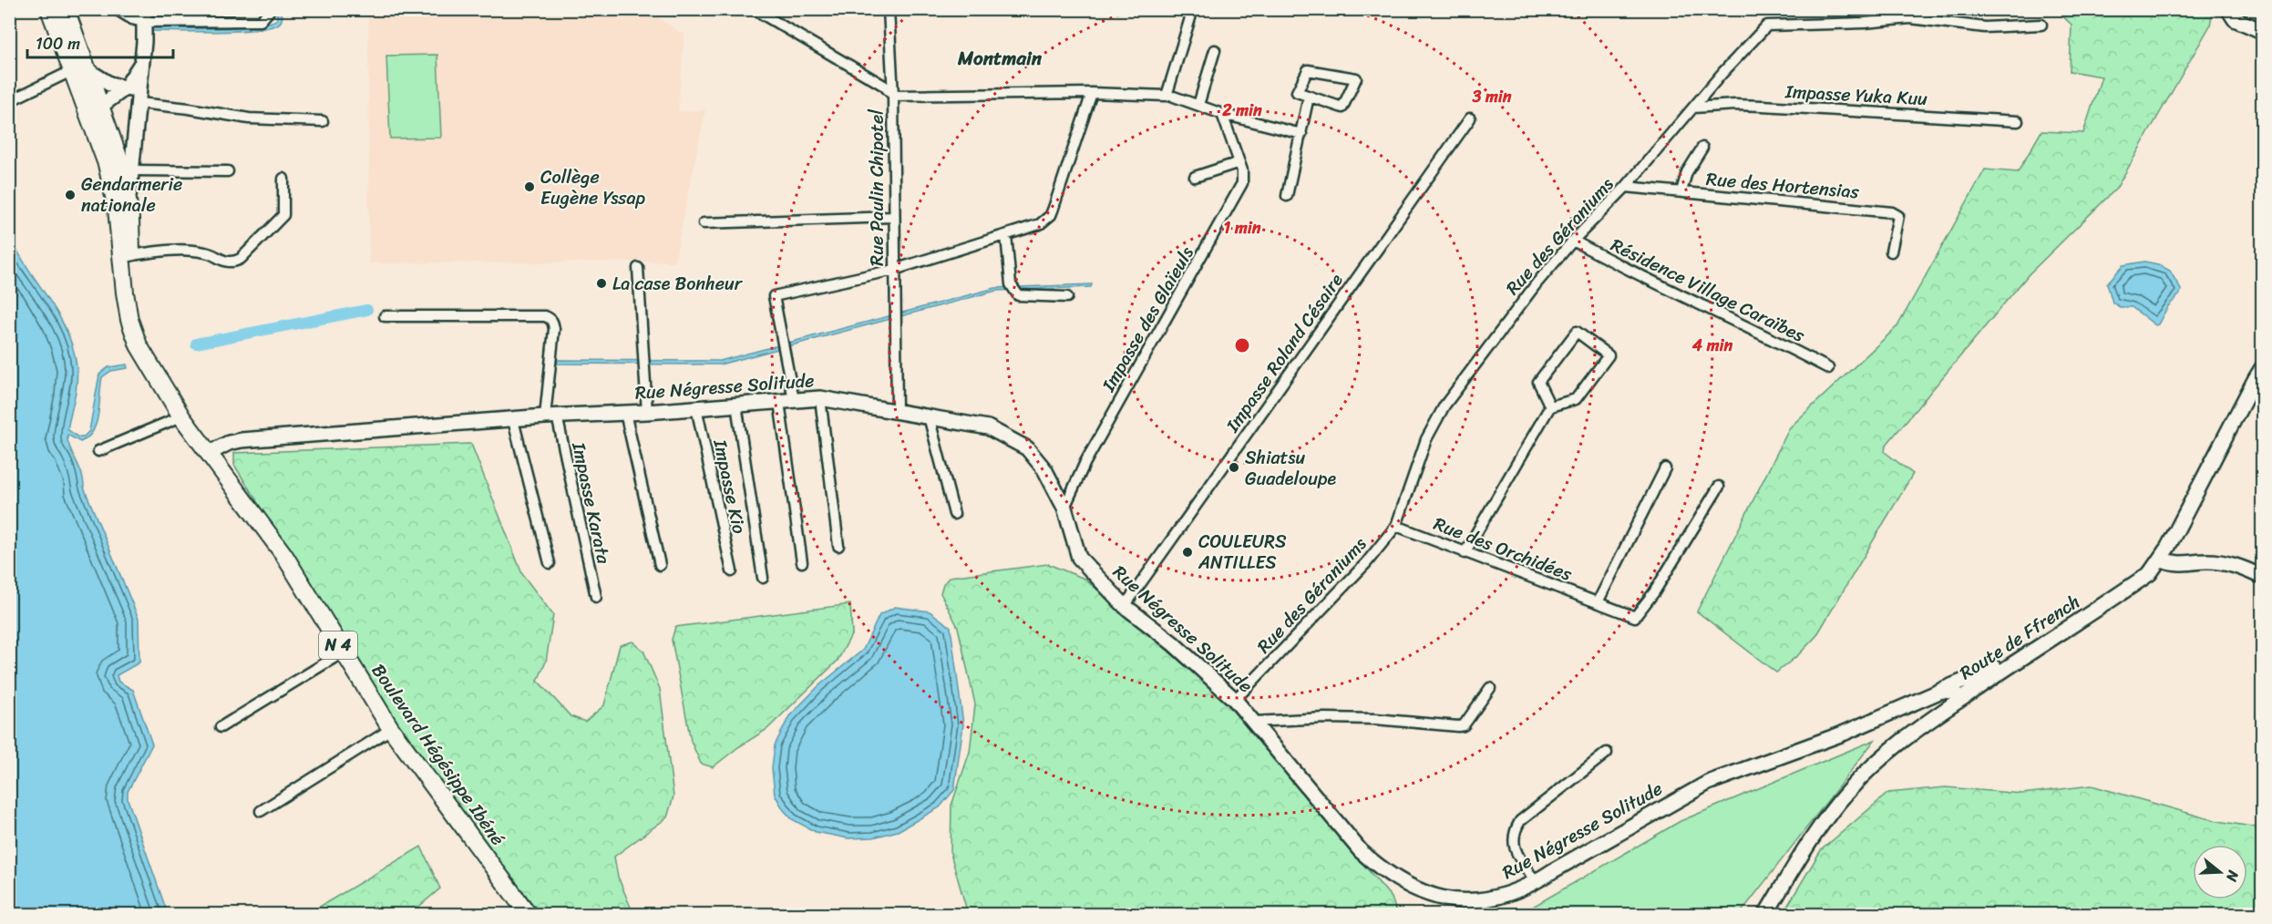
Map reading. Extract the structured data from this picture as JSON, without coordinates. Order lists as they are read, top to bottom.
{
  "streets": {
    "main road": ["N 4", "Boulevard Hégésippe Ibéné"],
    "street": [
      "Impasse Yuka Kuu",
      "Rue des Hortensias",
      "Rue Paulin Chipotel",
      "Rue des Géraniums",
      "Résidence Village Caraïbes",
      "Impasse des Glaïeuls",
      "Impasse Roland Césaire",
      "Rue Négresse Solitude",
      "Impasse Kio",
      "Impasse Karata",
      "Rue des Orchidées",
      "Route de Ffrench"
    ]
  },
  "crossings": [
    ["Impasse Yuka Kuu", "Rue des Géraniums"],
    ["Rue des Hortensias", "Rue des Géraniums"],
    ["Rue Paulin Chipotel", "Rue Négresse Solitude"],
    ["Rue des Géraniums", "Résidence Village Caraïbes"],
    ["Rue des Géraniums", "Rue Négresse Solitude"],
    ["Rue des Géraniums", "Rue des Orchidées"],
    ["Impasse des Glaïeuls", "Rue Négresse Solitude"],
    ["Impasse Roland Césaire", "Rue Négresse Solitude"],
    ["Rue Négresse Solitude", "Impasse Kio"],
    ["Rue Négresse Solitude", "Impasse Karata"],
    ["Rue Négresse Solitude", "Route de Ffrench"],
    ["Rue Négresse Solitude", "Boulevard Hégésippe Ibéné"]
  ],
  "districts": ["Montmain"],
  "places": [
    "Collège Eugène Yssap",
    "Gendarmerie nationale",
    "La case Bonheur",
    "Shiatsu Guadeloupe",
    "COULEURS ANTILLES"
  ],
  "scale_bar": "100 m",
  "north": "right",
  "rings": [
    "3 min",
    "2 min",
    "1 min",
    "4 min"
  ]
}
